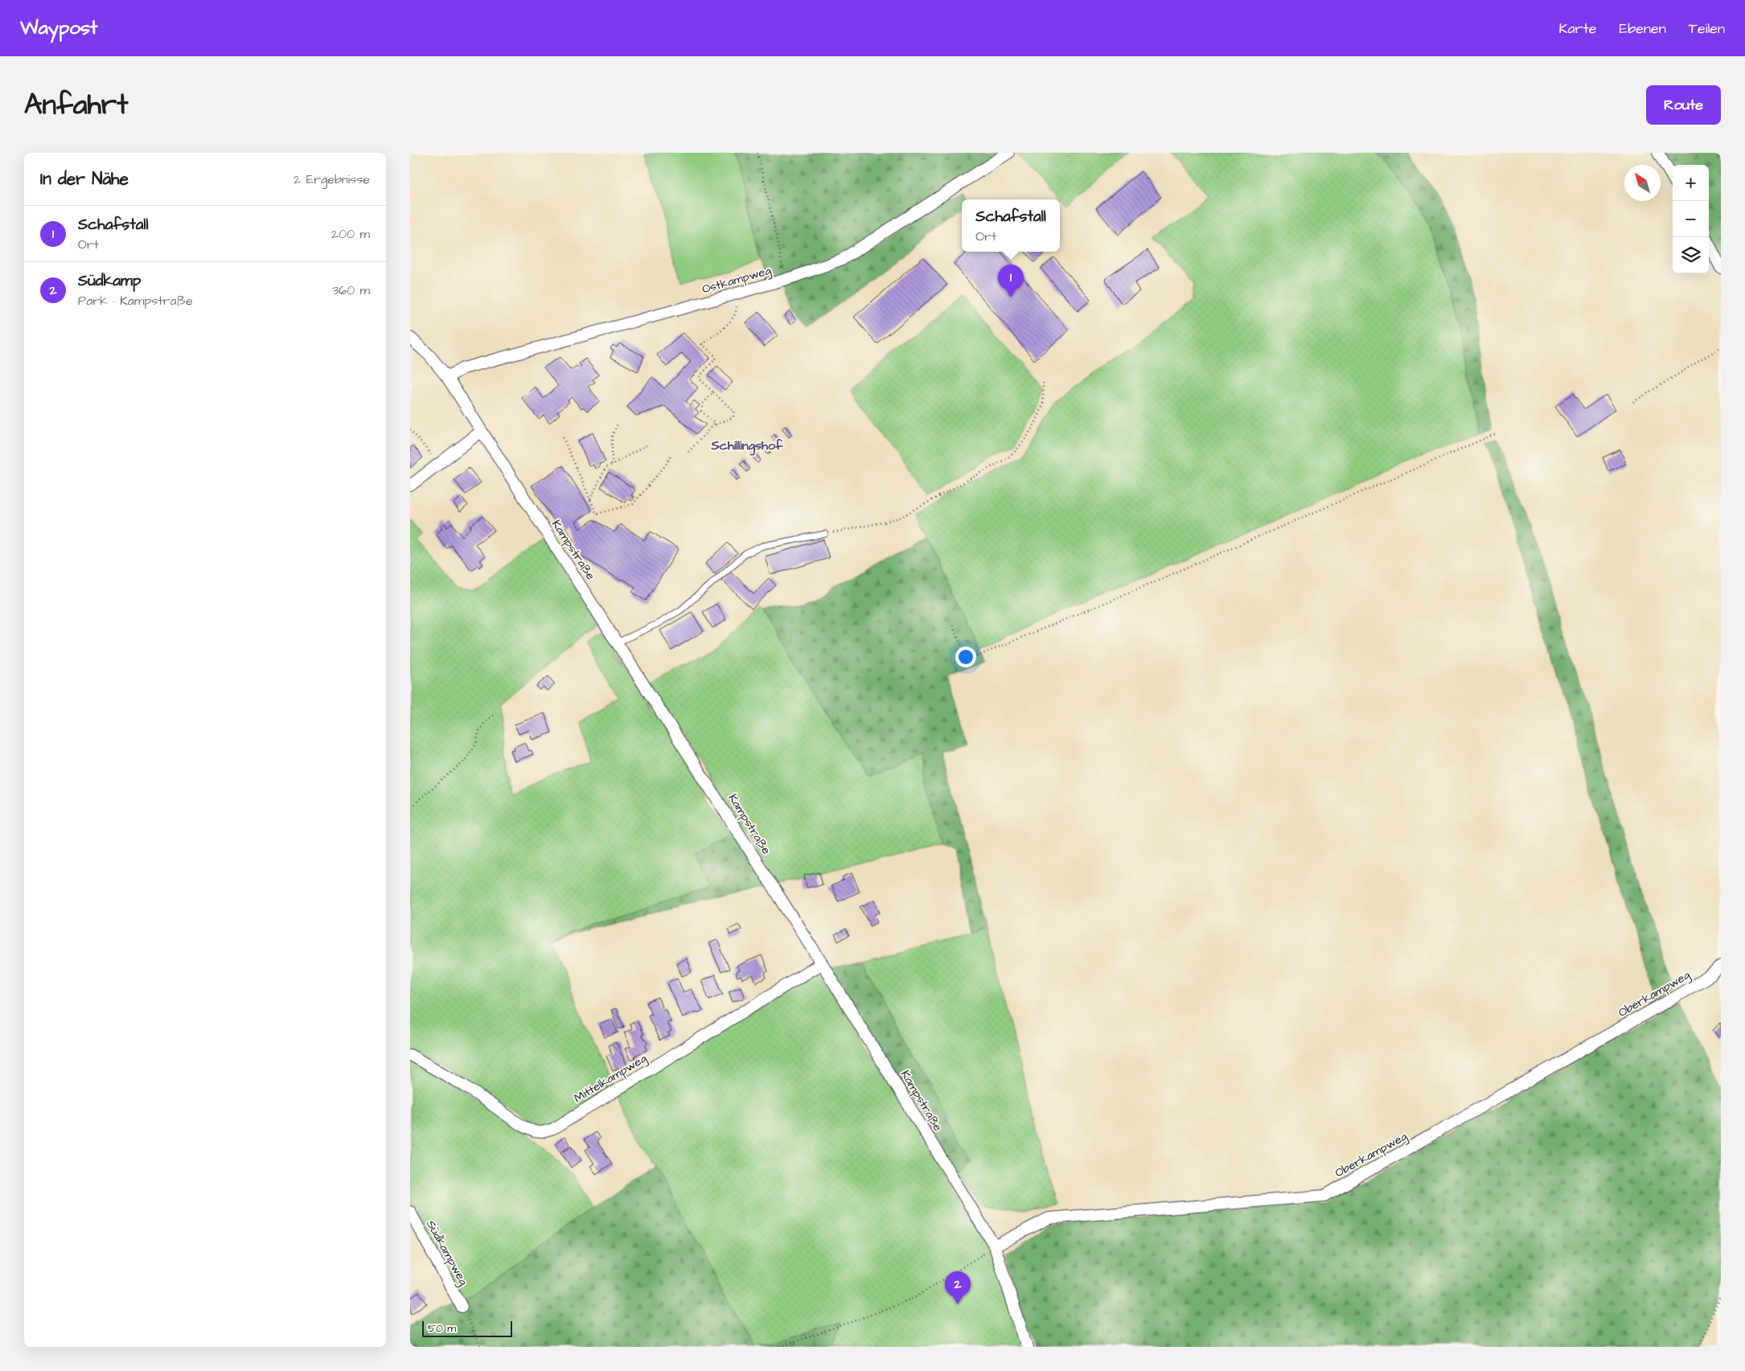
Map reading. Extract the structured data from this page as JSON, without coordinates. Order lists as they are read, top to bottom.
{
  "streets": {
    "street": [
      "Ostkampweg",
      "Kampstraße",
      "Oberkampweg",
      "Mittelkampweg",
      "Südkampweg"
    ]
  },
  "crossings": [
    ["Ostkampweg", "Kampstraße"],
    ["Kampstraße", "Oberkampweg"],
    ["Kampstraße", "Mittelkampweg"]
  ],
  "districts": ["Schillingshof"],
  "scale_bar": "50 m",
  "north": "top left",
  "page": {
    "header": "Waypost",
    "nav": ["Karte", "Ebenen", "Teilen"],
    "title": "Anfahrt",
    "buttons": "Route",
    "heading": ["In der Nähe", "2 Ergebnisse"],
    "map_buttons": ["+", "−"],
    "popup": ["Schafstall", "Ort"],
    "list": [
      {
        "mark": "1",
        "name": "Schafstall",
        "note": "Ort",
        "value": "200 m"
      },
      {
        "mark": "2",
        "name": "Südkamp",
        "note": "Park · Kampstraße",
        "value": "360 m"
      }
    ],
    "pins": ["1", "2"],
    "scale": "50 m"
  }
}
